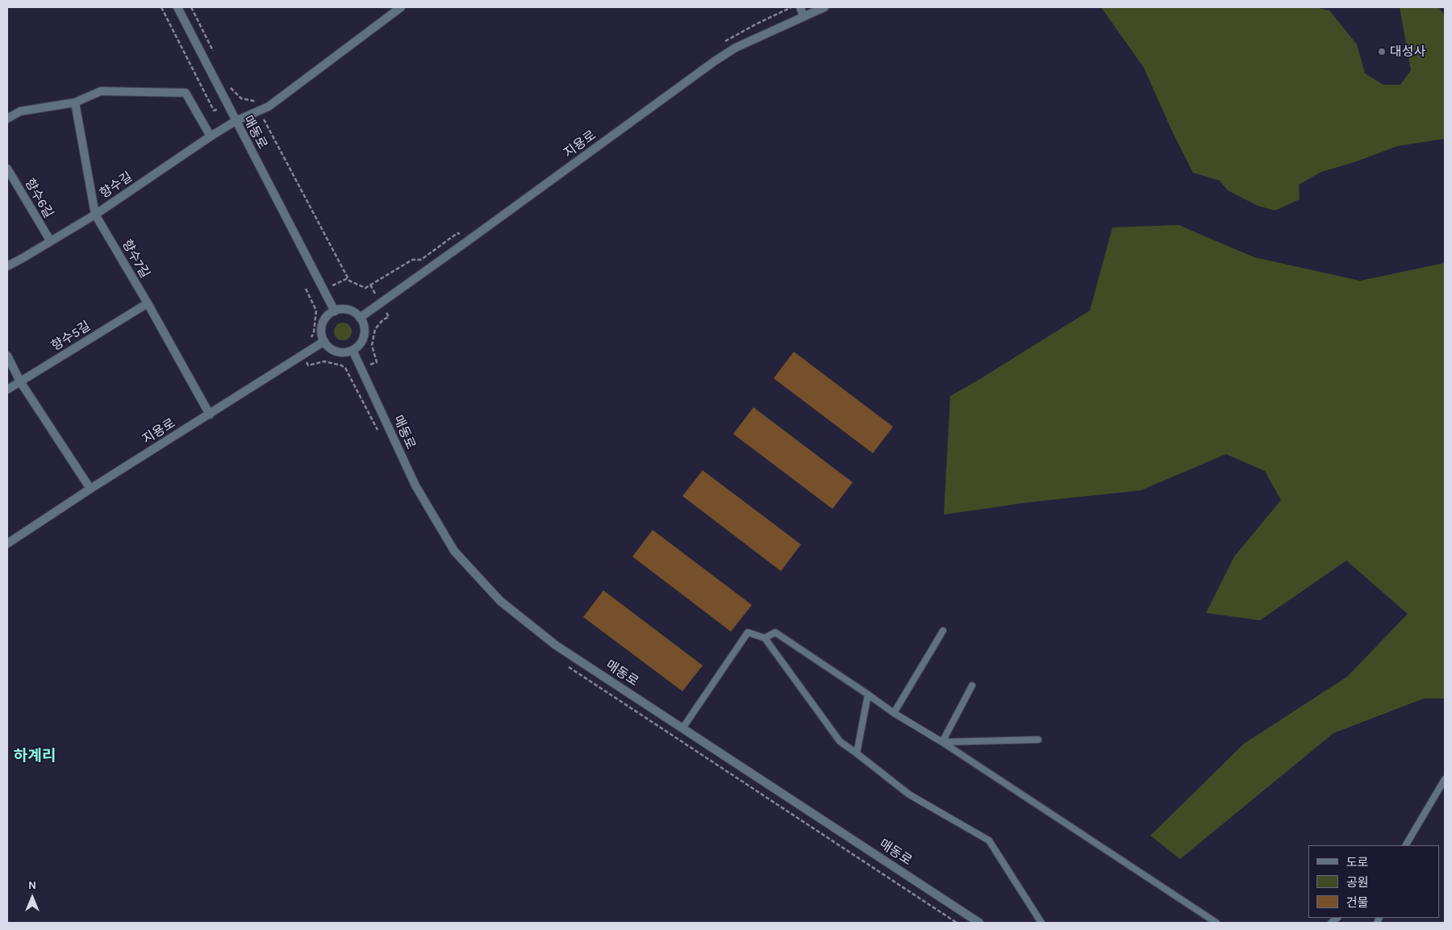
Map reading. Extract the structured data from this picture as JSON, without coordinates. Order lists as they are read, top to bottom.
{
  "streets": {
    "street": [
      "매동로",
      "지용로",
      "향수길",
      "향수6길",
      "향수7길",
      "향수5길"
    ]
  },
  "crossings": [
    ["매동로", "지용로"],
    ["매동로", "향수길"],
    ["지용로", "향수7길"],
    ["향수길", "향수6길"],
    ["향수길", "향수7길"],
    ["향수7길", "향수5길"]
  ],
  "districts": ["하계리"],
  "places": ["대성사"],
  "legend": ["도로", "공원", "건물"],
  "north": "top"
}
